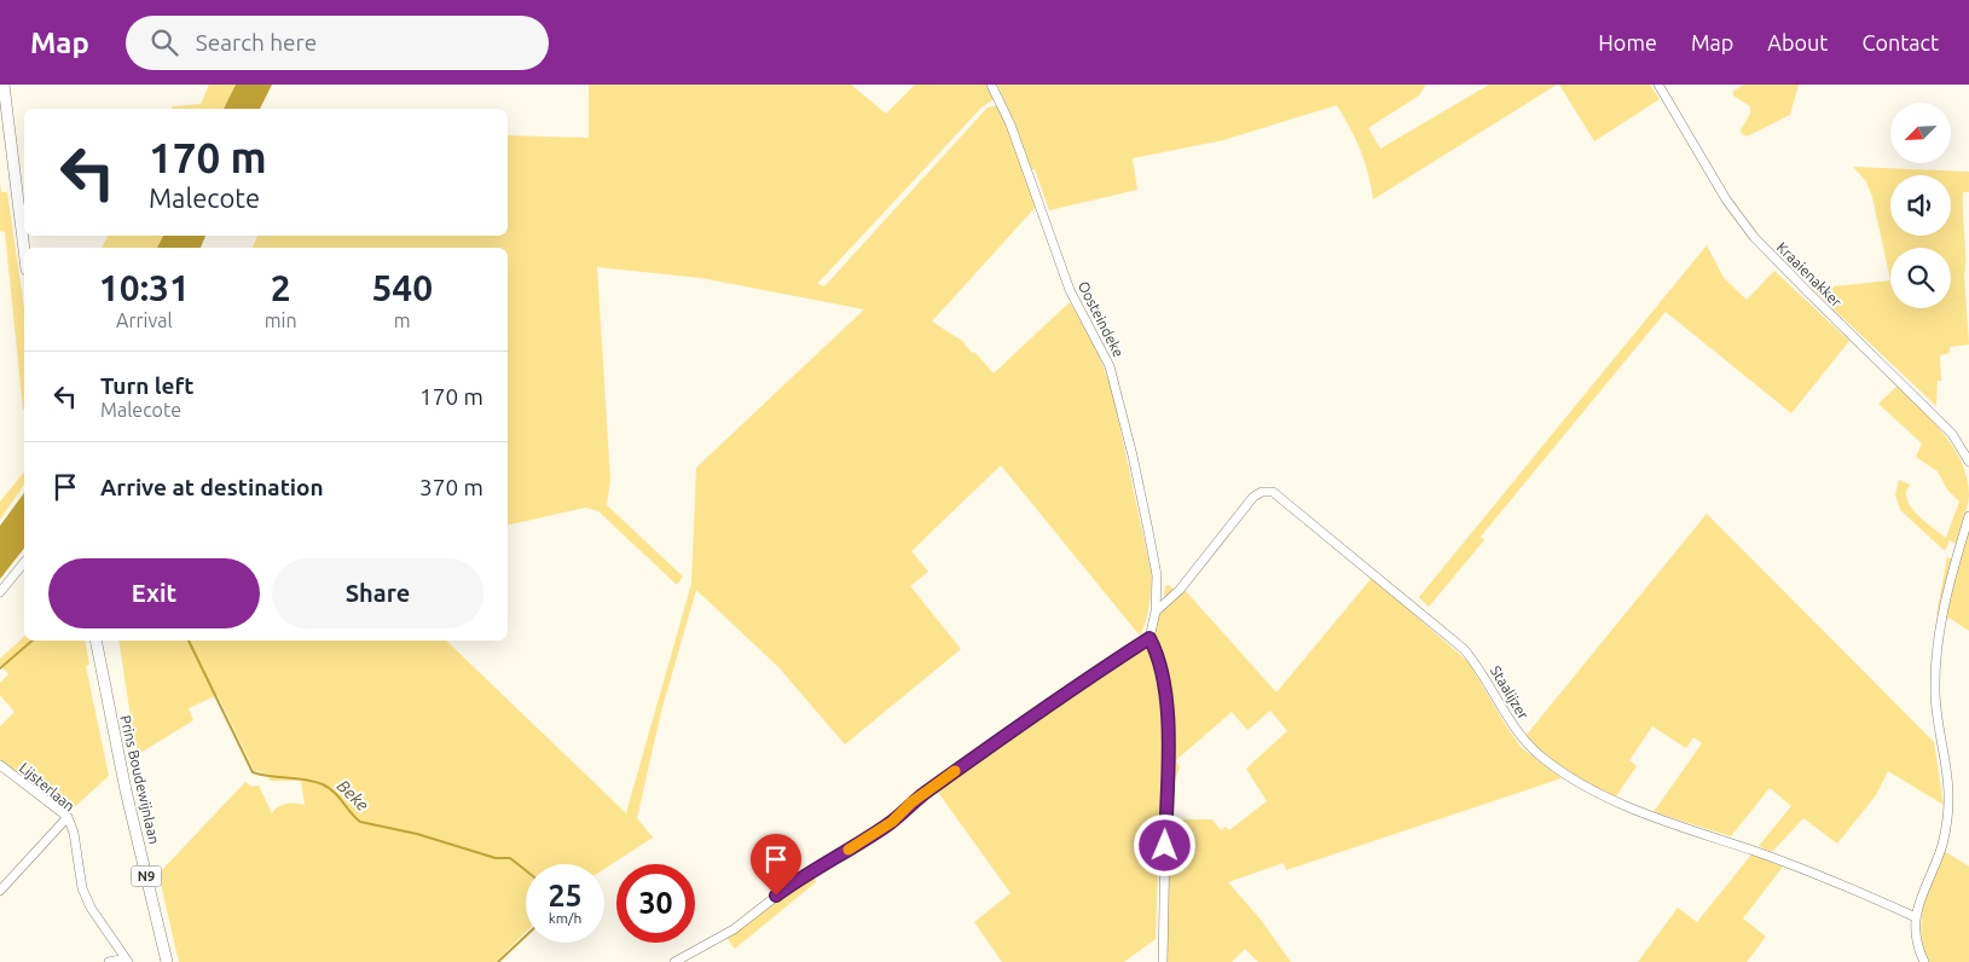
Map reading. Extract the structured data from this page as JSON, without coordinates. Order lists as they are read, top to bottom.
{
  "streets": {
    "main road": ["Prins Boudewijnlaan", "N9"],
    "street": [
      "Kraaienakker",
      "Oosteindeke",
      "Staalijzer",
      "Lijsterlaan"
    ]
  },
  "crossings": [
    ["Oosteindeke", "Staalijzer"]
  ],
  "water": ["Beke"],
  "north": "bottom left",
  "page": {
    "header": "Map",
    "search": "Search here",
    "nav": [
      "Home",
      "Map",
      "About",
      "Contact"
    ],
    "turn": ["170 m", "Malecote"],
    "eta": [
      "10:31",
      "Arrival",
      "2",
      "min",
      "540",
      "m"
    ],
    "list": [
      {
        "name": "Turn left",
        "note": "Malecote",
        "value": "170 m"
      },
      {
        "name": "Arrive at destination",
        "value": "370 m"
      }
    ],
    "buttons": ["Exit", "Share"],
    "speed": "25 km/h",
    "limit": "30"
  }
}
